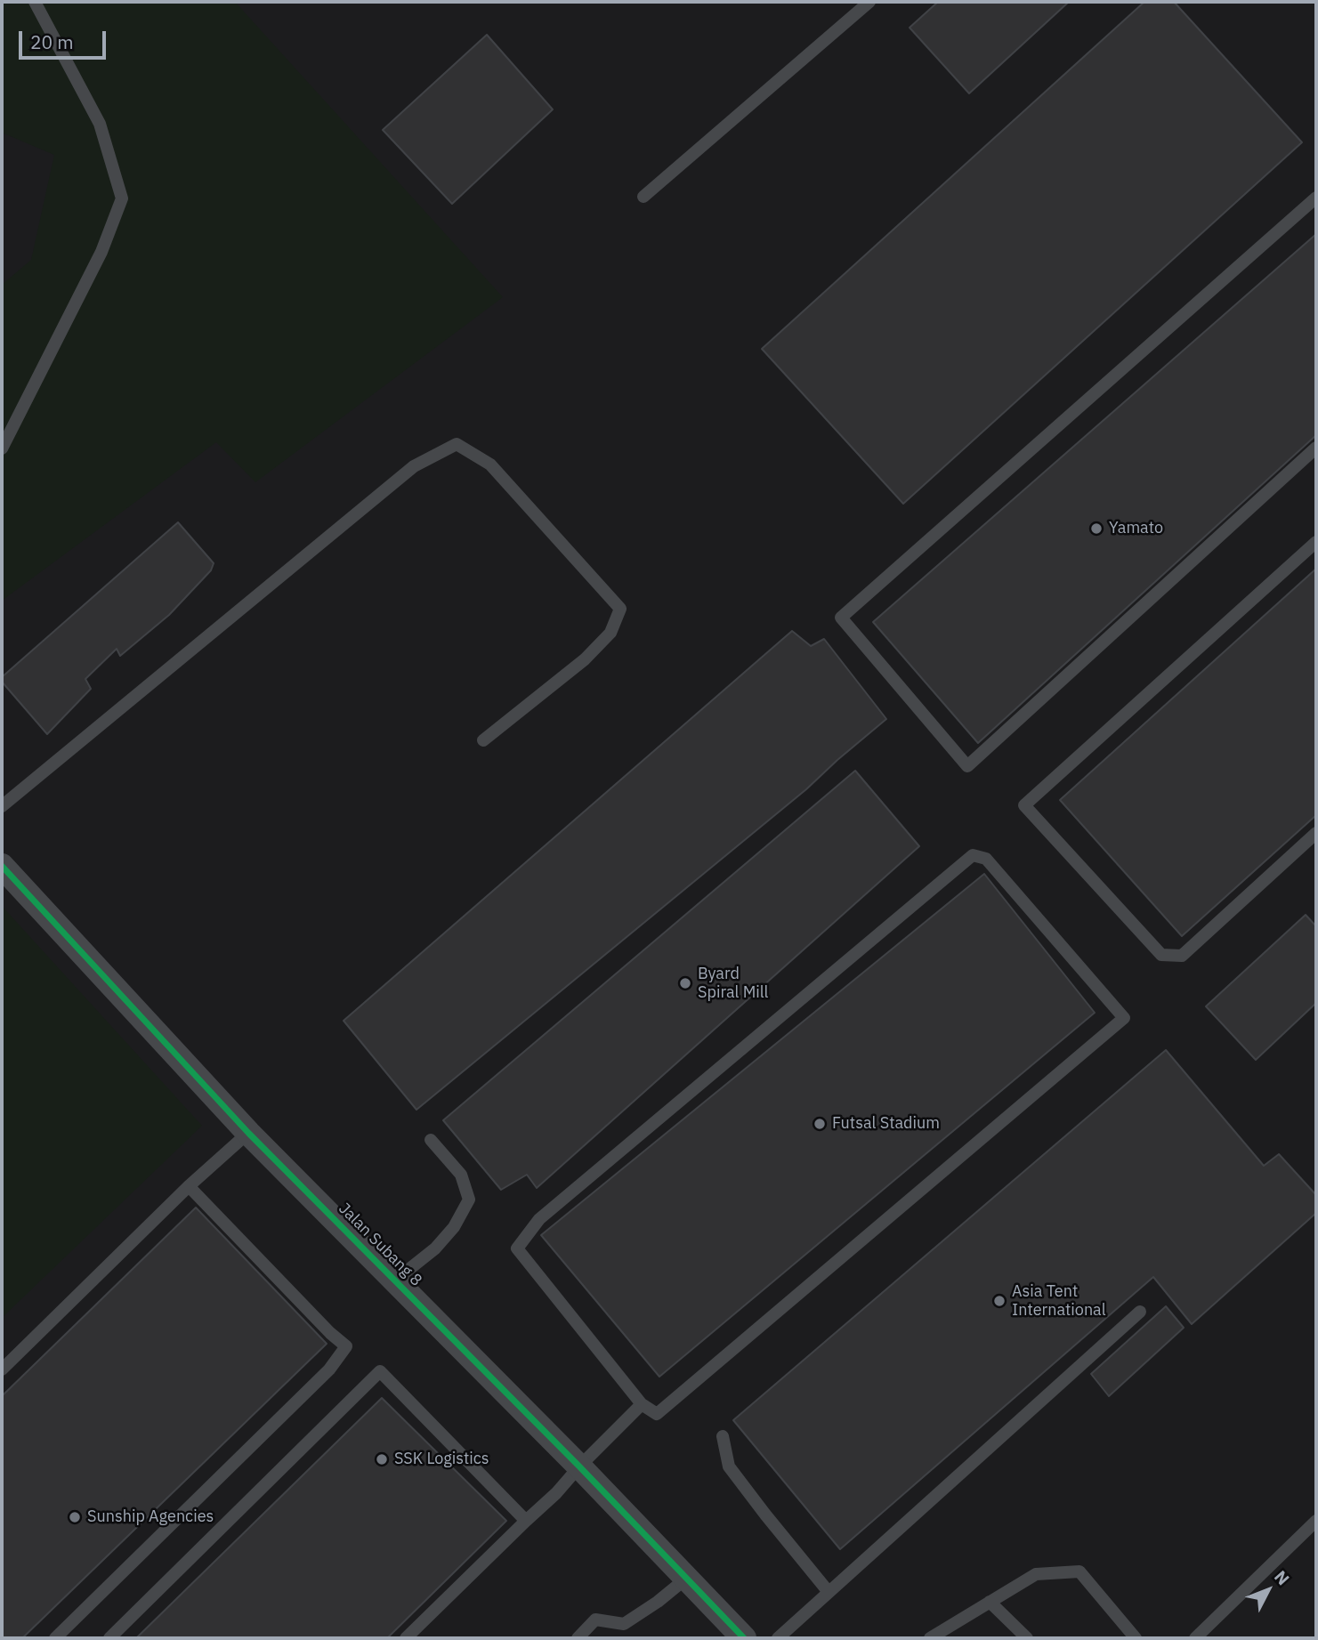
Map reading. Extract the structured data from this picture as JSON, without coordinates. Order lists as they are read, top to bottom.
{
  "streets": {
    "street": ["Jalan Subang 8"]
  },
  "places": [
    "Yamato",
    "Byard Spiral Mill",
    "Futsal Stadium",
    "Asia Tent International",
    "SSK Logistics",
    "Sunship Agencies"
  ],
  "scale_bar": "20 m",
  "north": "top right"
}
